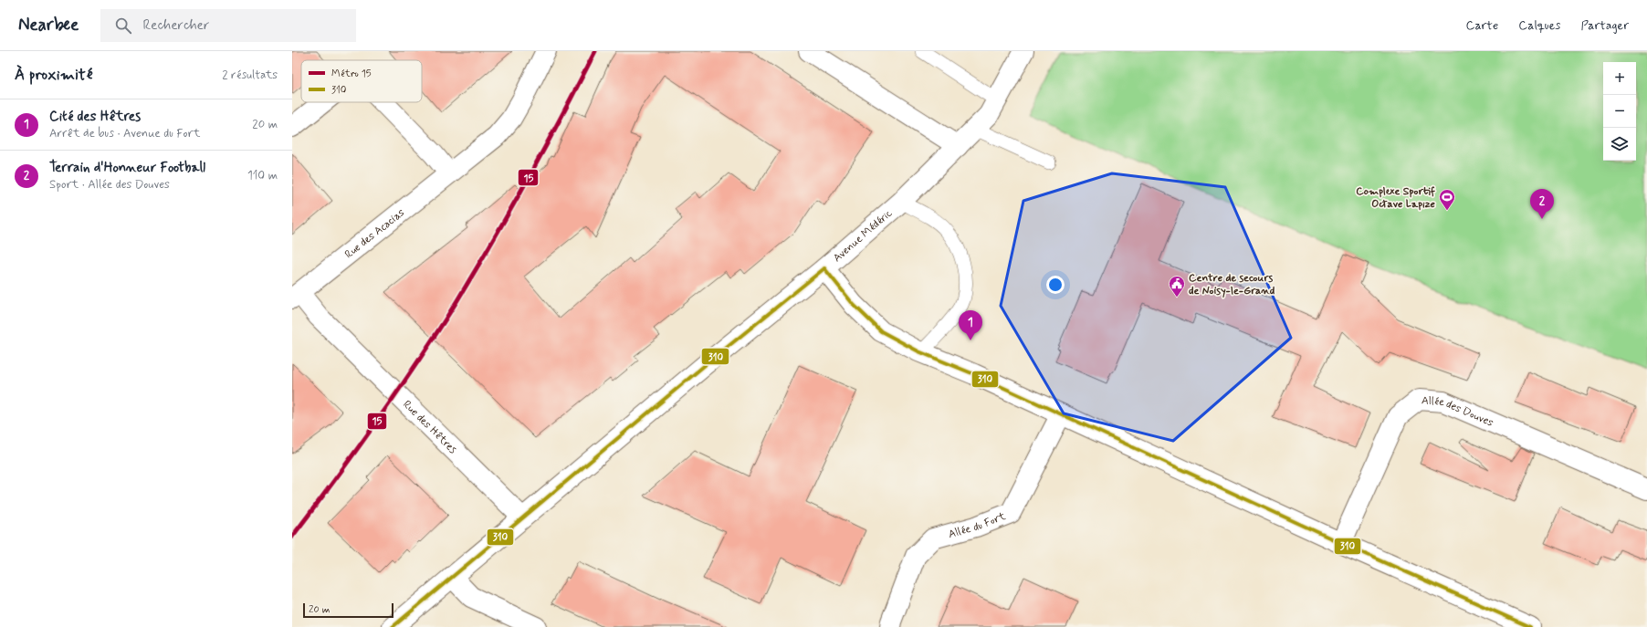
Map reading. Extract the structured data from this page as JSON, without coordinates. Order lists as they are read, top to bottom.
{
  "streets": {
    "street": [
      "Rue des Acacias",
      "Avenue Médéric",
      "Allée des Douves",
      "Rue des Hêtres",
      "Allée du Fort"
    ]
  },
  "crossings": [
    ["Rue des Acacias", "Rue des Hêtres"],
    ["Avenue Médéric", "Rue des Hêtres"]
  ],
  "places": {
    "sports": ["Complexe Sportif Octave Lapize"],
    "public building": ["Centre de secours de Noisy-le-Grand"]
  },
  "lines": ["metro line 15", "transit line 310"],
  "legend": ["Métro 15", "310"],
  "scale_bar": "20 m",
  "page": {
    "header": "Nearbee",
    "search": "Rechercher",
    "nav": ["Carte", "Calques", "Partager"],
    "heading": ["À proximité", "2 résultats"],
    "map_buttons": ["+", "−"],
    "list": [
      {
        "mark": "1",
        "name": "Cité des Hêtres",
        "note": "Arrêt de bus · Avenue du Fort",
        "value": "20 m"
      },
      {
        "mark": "2",
        "name": "Terrain d'Honneur Football",
        "note": "Sport · Allée des Douves",
        "value": "110 m"
      }
    ],
    "pins": ["2", "1"],
    "scale": "20 m"
  }
}
